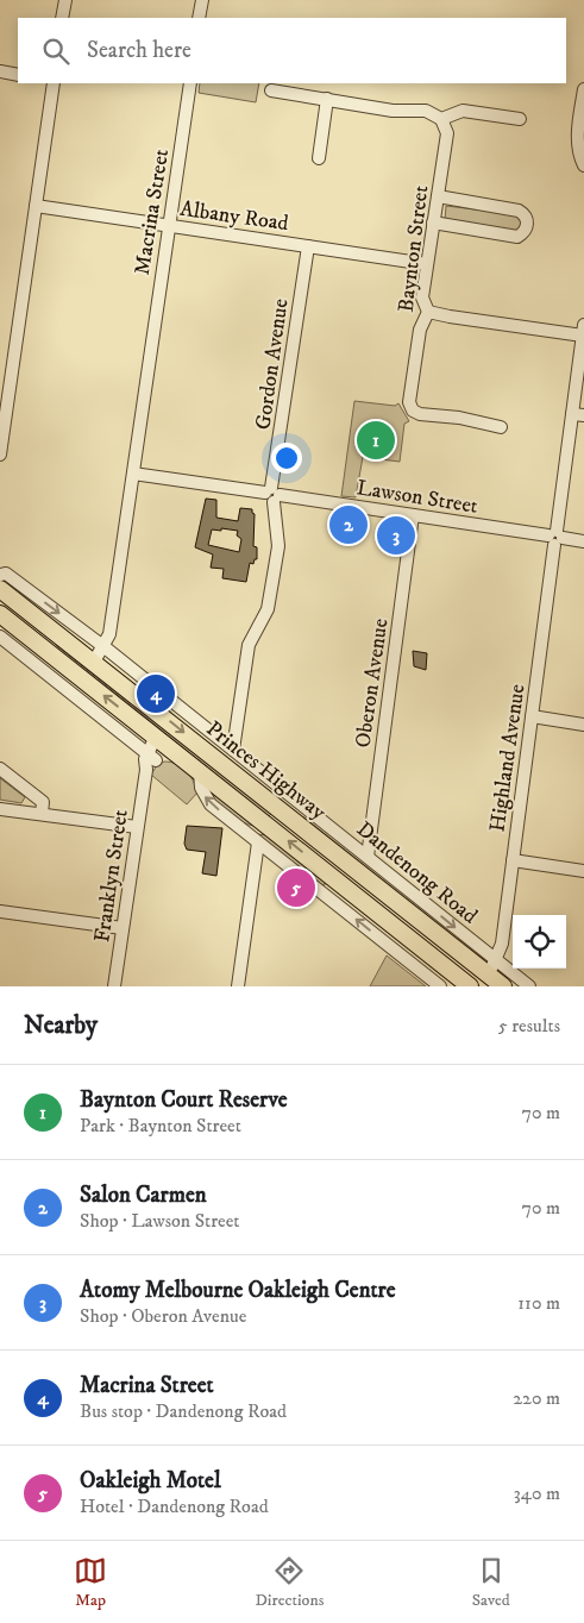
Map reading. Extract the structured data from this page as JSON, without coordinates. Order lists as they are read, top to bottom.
{
  "streets": {
    "highway": ["Princes Highway"],
    "street": [
      "Macrina Street",
      "Albany Road",
      "Baynton Street",
      "Gordon Avenue",
      "Lawson Street",
      "Oberon Avenue",
      "Highland Avenue",
      "Dandenong Road",
      "Franklyn Street"
    ]
  },
  "crossings": [
    ["Macrina Street", "Albany Road"],
    ["Macrina Street", "Lawson Street"],
    ["Macrina Street", "Princes Highway"],
    ["Macrina Street", "Dandenong Road"],
    ["Albany Road", "Baynton Street"],
    ["Albany Road", "Gordon Avenue"],
    ["Gordon Avenue", "Lawson Street"],
    ["Gordon Avenue", "Dandenong Road"],
    ["Lawson Street", "Oberon Avenue"],
    ["Lawson Street", "Highland Avenue"],
    ["Oberon Avenue", "Dandenong Road"],
    ["Highland Avenue", "Princes Highway"],
    ["Highland Avenue", "Dandenong Road"],
    ["Princes Highway", "Dandenong Road"],
    ["Princes Highway", "Franklyn Street"]
  ],
  "page": {
    "search": "Search here",
    "pins": [
      "1",
      "2",
      "3",
      "4",
      "5"
    ],
    "heading": ["Nearby", "5 results"],
    "list": [
      {
        "mark": "1",
        "name": "Baynton Court Reserve",
        "note": "Park · Baynton Street",
        "value": "70 m"
      },
      {
        "mark": "2",
        "name": "Salon Carmen",
        "note": "Shop · Lawson Street",
        "value": "70 m"
      },
      {
        "mark": "3",
        "name": "Atomy Melbourne Oakleigh Centre",
        "note": "Shop · Oberon Avenue",
        "value": "110 m"
      },
      {
        "mark": "4",
        "name": "Macrina Street",
        "note": "Bus stop · Dandenong Road",
        "value": "220 m"
      },
      {
        "mark": "5",
        "name": "Oakleigh Motel",
        "note": "Hotel · Dandenong Road",
        "value": "340 m"
      }
    ],
    "nav": ["Map", "Directions", "Saved"]
  }
}
